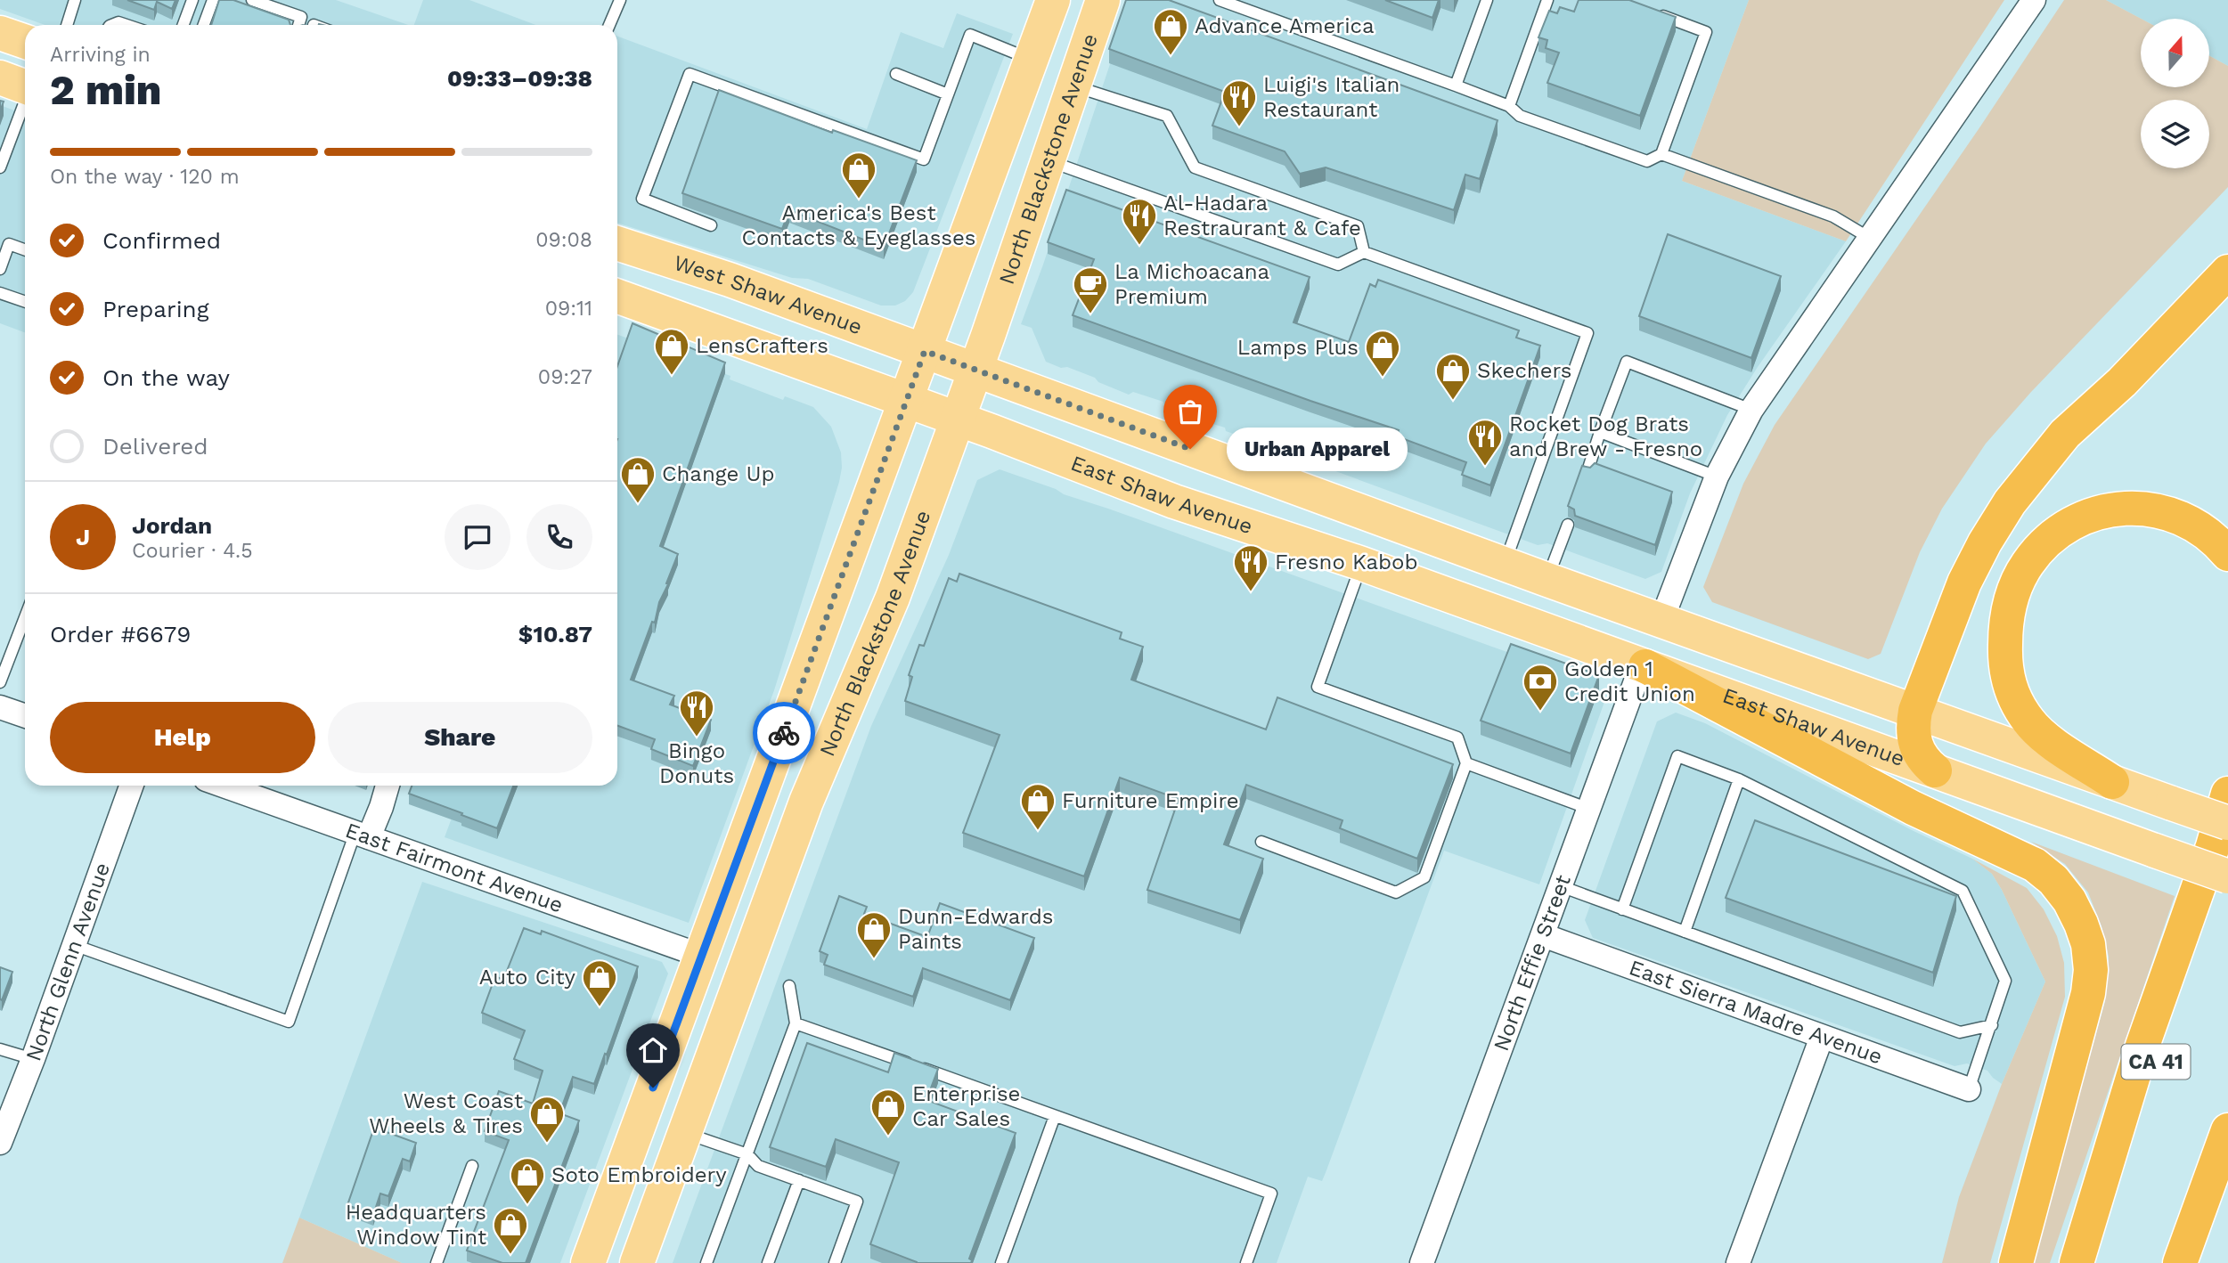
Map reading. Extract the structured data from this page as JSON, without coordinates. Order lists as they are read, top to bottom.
{
  "streets": {
    "highway": ["CA 41"],
    "main road": ["North Blackstone Avenue", "West Shaw Avenue", "East Shaw Avenue"],
    "street": [
      "East Fairmont Avenue",
      "North Glenn Avenue",
      "North Effie Street",
      "East Sierra Madre Avenue"
    ]
  },
  "crossings": [
    ["North Blackstone Avenue", "East Shaw Avenue"],
    ["East Shaw Avenue", "North Effie Street"],
    ["North Effie Street", "East Sierra Madre Avenue"]
  ],
  "places": {
    "shop": [
      "Advance America",
      "America's Best Contacts & Eyeglasses",
      "LensCrafters",
      "Lamps Plus",
      "Skechers",
      "Change Up",
      "Furniture Empire",
      "Dunn-Edwards Paints",
      "Auto City",
      "Enterprise Car Sales",
      "West Coast Wheels & Tires",
      "Soto Embroidery",
      "Headquarters Window Tint"
    ],
    "restaurant": [
      "Luigi's Italian Restaurant",
      "Al-Hadara Restraurant & Cafe",
      "Rocket Dog Brats and Brew - Fresno",
      "Fresno Kabob",
      "Bingo Donuts"
    ],
    "cafe": ["La Michoacana Premium"],
    "other": ["Urban Apparel"],
    "bank": ["Golden 1 Credit Union"]
  },
  "north": "top",
  "page": {
    "heading": ["2 min", "Arriving in", "09:33–09:38"],
    "panel": [
      "Jordan",
      "Courier · 4.5",
      "Order #6679",
      "$10.87"
    ],
    "bar": "On the way · 120 m",
    "list": [
      ["Confirmed", "09:08"],
      ["Preparing", "09:11"],
      ["On the way", "09:27"],
      "Delivered"
    ],
    "bubble": "Urban Apparel",
    "round": "J",
    "buttons": ["Help", "Share"]
  }
}
